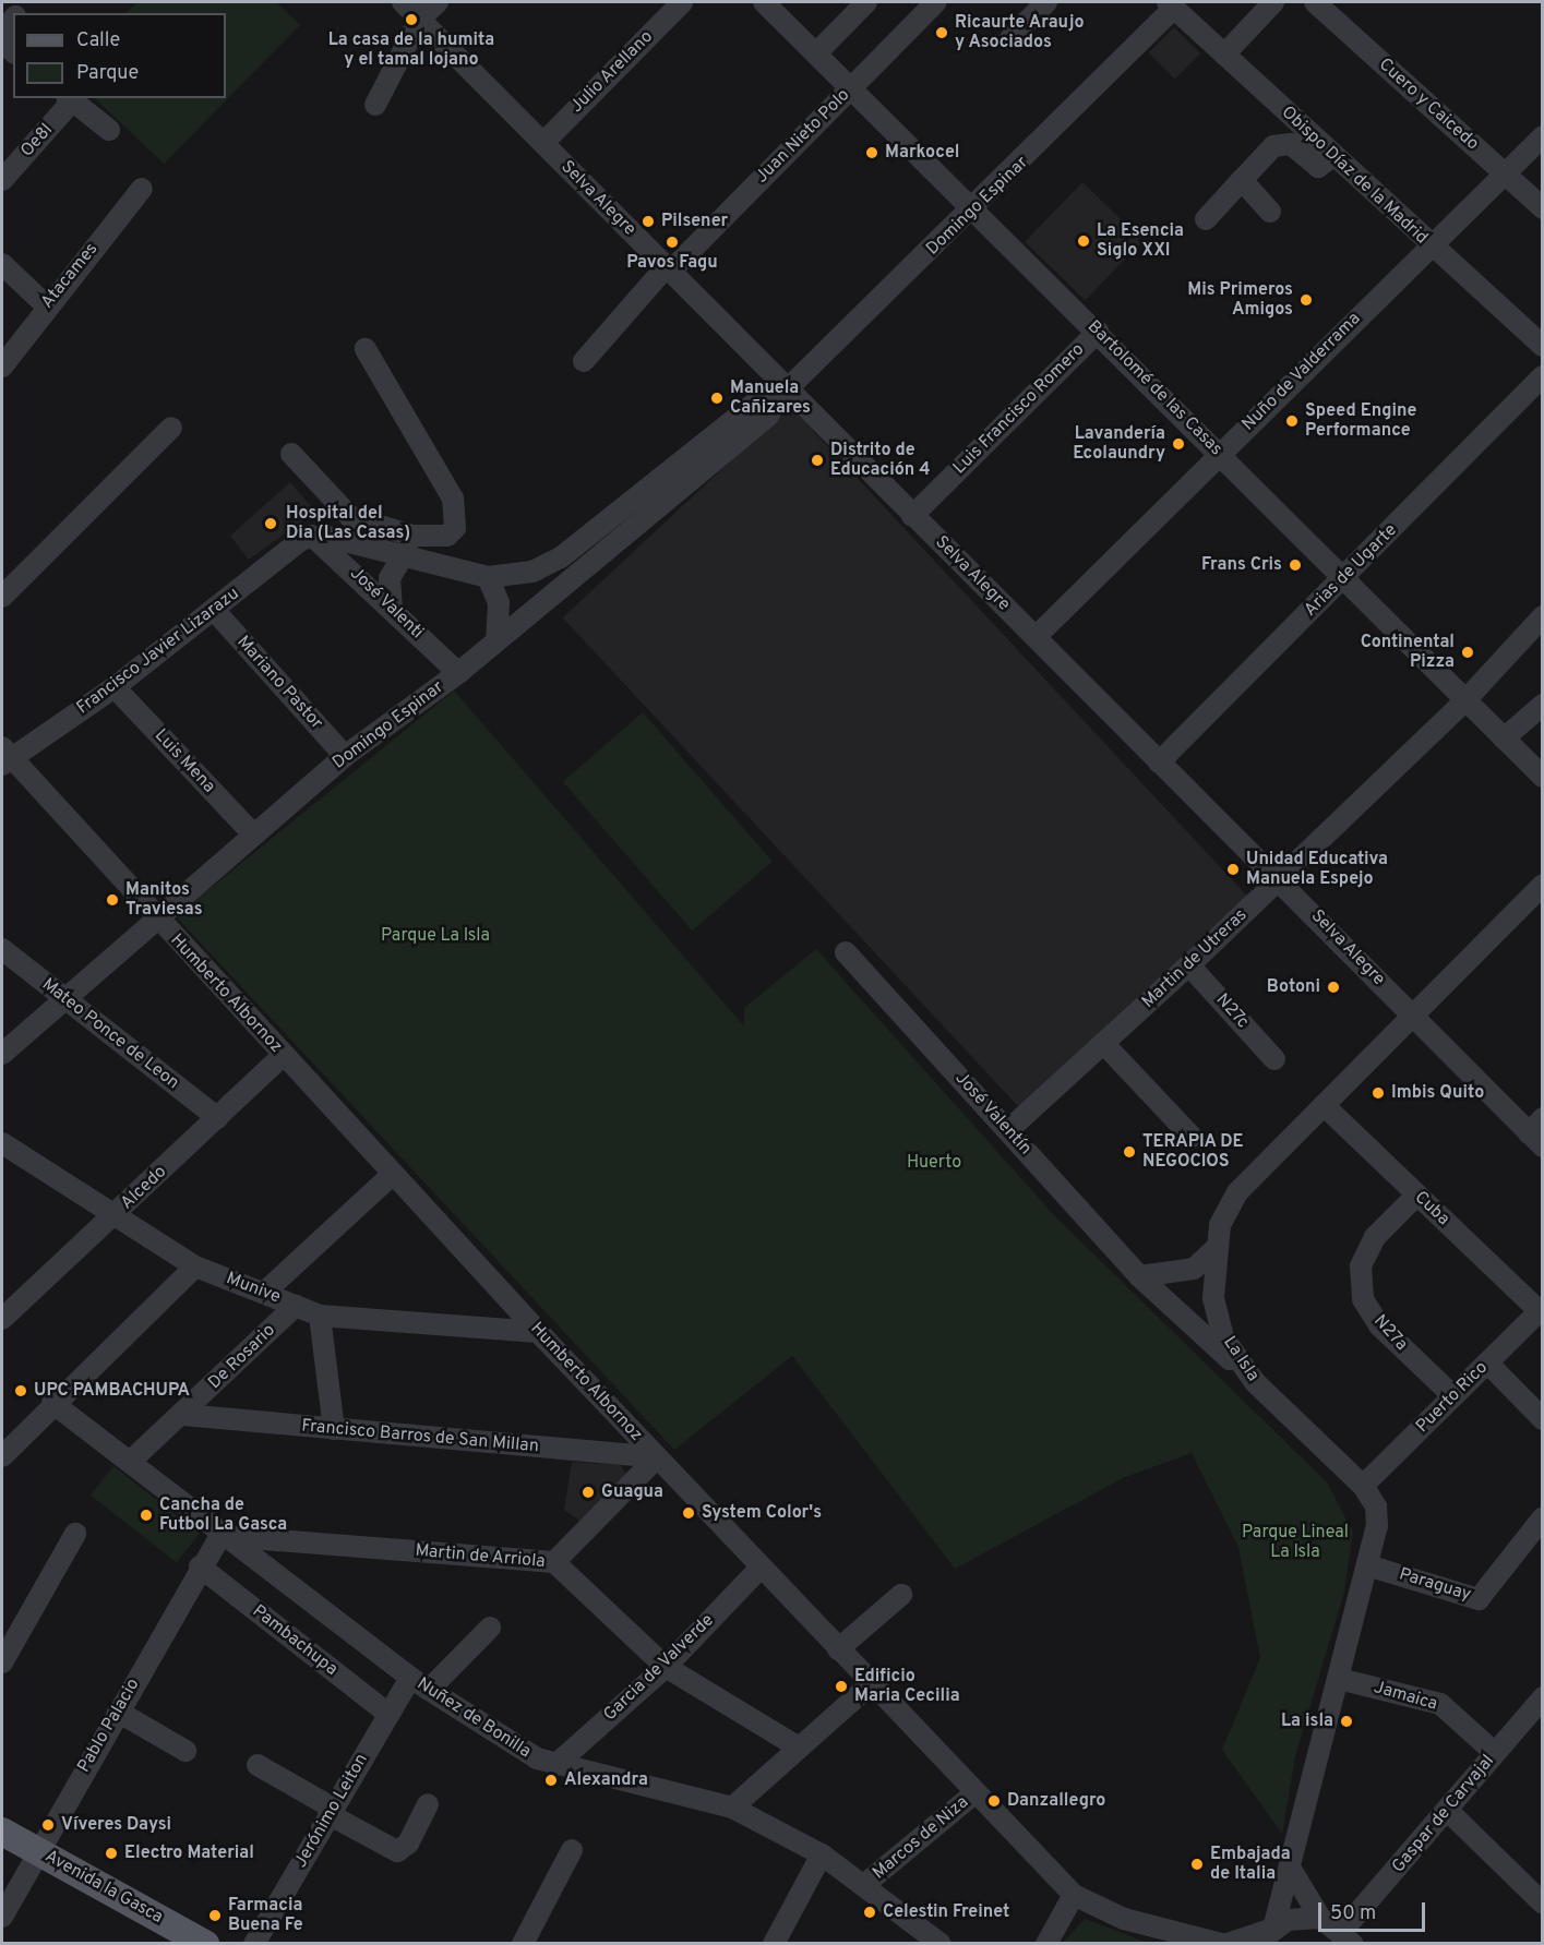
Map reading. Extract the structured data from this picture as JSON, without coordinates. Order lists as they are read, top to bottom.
{
  "streets": {
    "main road": ["Avenida la Gasca"],
    "street": [
      "Julio Arellano",
      "Cuero y Caicedo",
      "Juan Nieto Polo",
      "Oe8l",
      "Obispo Díaz de la Madrid",
      "Selva Alegre",
      "Domingo Espinar",
      "Atacames",
      "Nuño de Valderrama",
      "Bartolomé de las Casas",
      "Luis Francisco Romero",
      "Arias de Ugarte",
      "José Valenti",
      "Francisco Javier Lizarazu",
      "Mariano Pastor",
      "Luis Mena",
      "Martin de Utreras",
      "Humberto Albornoz",
      "N27c",
      "Mateo Ponce de Leon",
      "José Valentín",
      "Alcedo",
      "Cuba",
      "Munive",
      "N27a",
      "De Rosario",
      "La Isla",
      "Puerto Rico",
      "Francisco Barros de San Millan",
      "Martin de Arriola",
      "Paraguay",
      "Pambachupa",
      "Garcia de Valverde",
      "Jamaica",
      "Nuñez de Bonilla",
      "Pablo Palacio",
      "Jerónimo Leiton",
      "Gaspar de Carvajal",
      "Marcos de Niza"
    ]
  },
  "crossings": [
    ["Julio Arellano", "Selva Alegre"],
    ["Cuero y Caicedo", "Nuño de Valderrama"],
    ["Juan Nieto Polo", "Selva Alegre"],
    ["Juan Nieto Polo", "Bartolomé de las Casas"],
    ["Obispo Díaz de la Madrid", "Domingo Espinar"],
    ["Obispo Díaz de la Madrid", "Nuño de Valderrama"],
    ["Selva Alegre", "Domingo Espinar"],
    ["Selva Alegre", "Nuño de Valderrama"],
    ["Selva Alegre", "Luis Francisco Romero"],
    ["Selva Alegre", "Arias de Ugarte"],
    ["Selva Alegre", "Martin de Utreras"],
    ["Selva Alegre", "La Isla"],
    ["Domingo Espinar", "Bartolomé de las Casas"],
    ["Domingo Espinar", "José Valenti"],
    ["Domingo Espinar", "Francisco Javier Lizarazu"],
    ["Domingo Espinar", "Mariano Pastor"],
    ["Domingo Espinar", "Luis Mena"],
    ["Domingo Espinar", "Humberto Albornoz"],
    ["Domingo Espinar", "Mateo Ponce de Leon"],
    ["Nuño de Valderrama", "Bartolomé de las Casas"],
    ["Bartolomé de las Casas", "Luis Francisco Romero"],
    ["Bartolomé de las Casas", "Arias de Ugarte"],
    ["Bartolomé de las Casas", "Martin de Utreras"],
    ["José Valenti", "Francisco Javier Lizarazu"],
    ["Francisco Javier Lizarazu", "Mariano Pastor"],
    ["Francisco Javier Lizarazu", "Luis Mena"],
    ["Francisco Javier Lizarazu", "Humberto Albornoz"],
    ["Martin de Utreras", "N27c"],
    ["Martin de Utreras", "José Valentín"],
    ["Humberto Albornoz", "Alcedo"],
    ["Humberto Albornoz", "Munive"],
    ["Humberto Albornoz", "Francisco Barros de San Millan"],
    ["Humberto Albornoz", "Garcia de Valverde"],
    ["Humberto Albornoz", "Marcos de Niza"],
    ["Mateo Ponce de Leon", "Alcedo"],
    ["José Valentín", "La Isla"],
    ["Alcedo", "Munive"],
    ["Cuba", "N27a"],
    ["Cuba", "La Isla"],
    ["Cuba", "Puerto Rico"],
    ["Munive", "De Rosario"],
    ["N27a", "Puerto Rico"],
    ["De Rosario", "Francisco Barros de San Millan"],
    ["De Rosario", "Nuñez de Bonilla"],
    ["La Isla", "Puerto Rico"],
    ["La Isla", "Paraguay"],
    ["La Isla", "Jamaica"],
    ["Martin de Arriola", "Garcia de Valverde"],
    ["Martin de Arriola", "Nuñez de Bonilla"],
    ["Martin de Arriola", "Pablo Palacio"],
    ["Pambachupa", "Pablo Palacio"],
    ["Pambachupa", "Jerónimo Leiton"],
    ["Garcia de Valverde", "Nuñez de Bonilla"],
    ["Jamaica", "Gaspar de Carvajal"],
    ["Nuñez de Bonilla", "Pablo Palacio"],
    ["Nuñez de Bonilla", "Jerónimo Leiton"],
    ["Nuñez de Bonilla", "Marcos de Niza"],
    ["Pablo Palacio", "Avenida la Gasca"]
  ],
  "parks": ["Parque La Isla", "Huerto", "Parque Lineal La Isla"],
  "places": [
    "La casa de la humita y el tamal lojano",
    "Ricaurte Araujo y Asociados",
    "Markocel",
    "Pilsener",
    "La Esencia Siglo XXI",
    "Pavos Fagu",
    "Mis Primeros Amigos",
    "Manuela Cañizares",
    "Speed Engine Performance",
    "Lavandería Ecolaundry",
    "Distrito de Educación 4",
    "Hospital del Dia (Las Casas)",
    "Frans Cris",
    "Continental Pizza",
    "Unidad Educativa Manuela Espejo",
    "Manitos Traviesas",
    "Botoni",
    "Imbis Quito",
    "TERAPIA DE NEGOCIOS",
    "UPC PAMBACHUPA",
    "Guagua",
    "System Color's",
    "Cancha de Futbol La Gasca",
    "Edificio Maria Cecilia",
    "La isla",
    "Alexandra",
    "Danzallegro",
    "Víveres Daysi",
    "Electro Material",
    "Embajada de Italia",
    "Celestin Freinet",
    "Farmacia Buena Fe"
  ],
  "legend": ["Calle", "Parque"],
  "scale_bar": "50 m"
}
